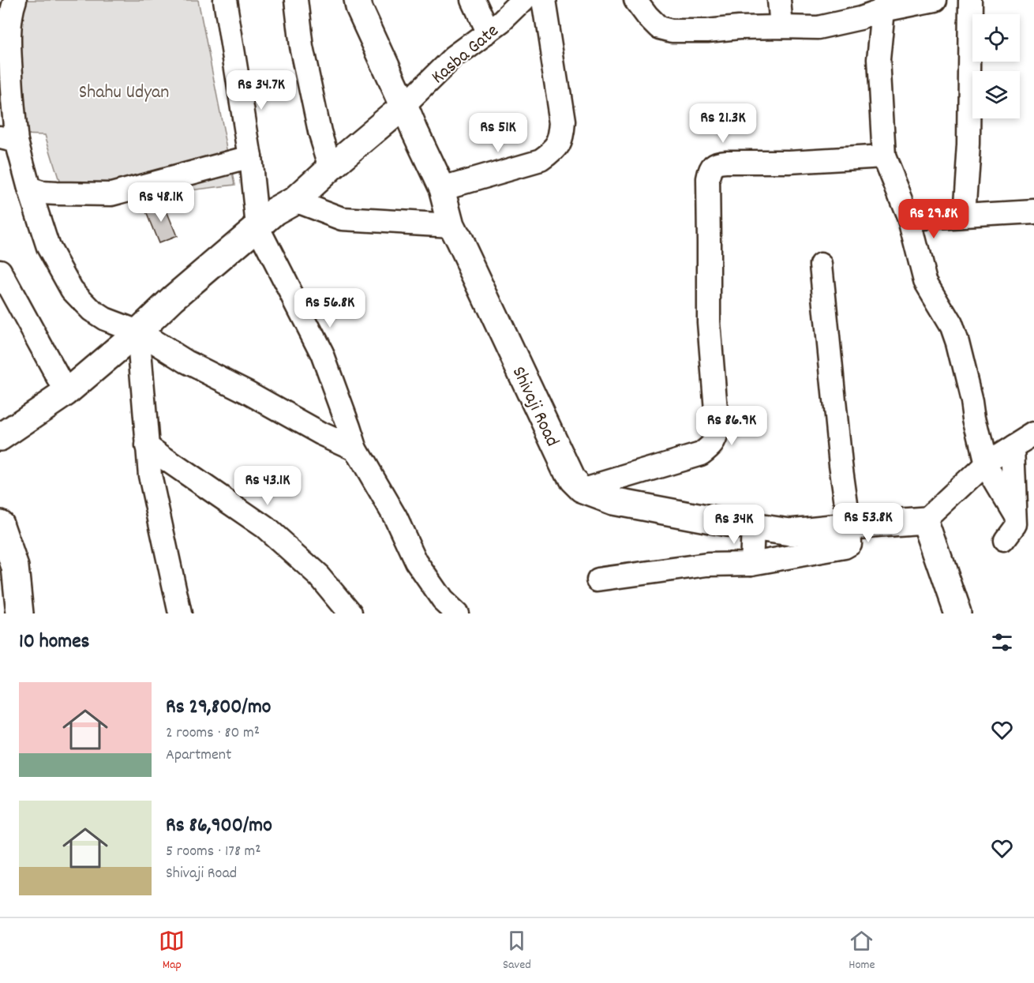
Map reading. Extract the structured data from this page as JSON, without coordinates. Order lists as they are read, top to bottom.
{
  "streets": {
    "main road": ["Shivaji Road"],
    "street": ["Kasba Gate"]
  },
  "crossings": [
    ["Kasba Gate", "Shivaji Road"]
  ],
  "parks": ["Shahu Udyan"],
  "page": {
    "price": [
      "Rs 34.7K",
      "Rs 21.3K",
      "Rs 51K",
      "Rs 48.1K",
      "Rs 29.8K",
      "Rs 56.8K",
      "Rs 86.9K",
      "Rs 43.1K",
      "Rs 53.8K",
      "Rs 34K"
    ],
    "heading": "10 homes",
    "list": [
      {
        "name": "Rs 29,800/mo",
        "note": "2 rooms · 80 m² · Apartment"
      },
      {
        "name": "Rs 86,900/mo",
        "note": "5 rooms · 178 m² · Shivaji Road"
      }
    ],
    "tabs": ["Map", "Saved", "Home"]
  }
}
